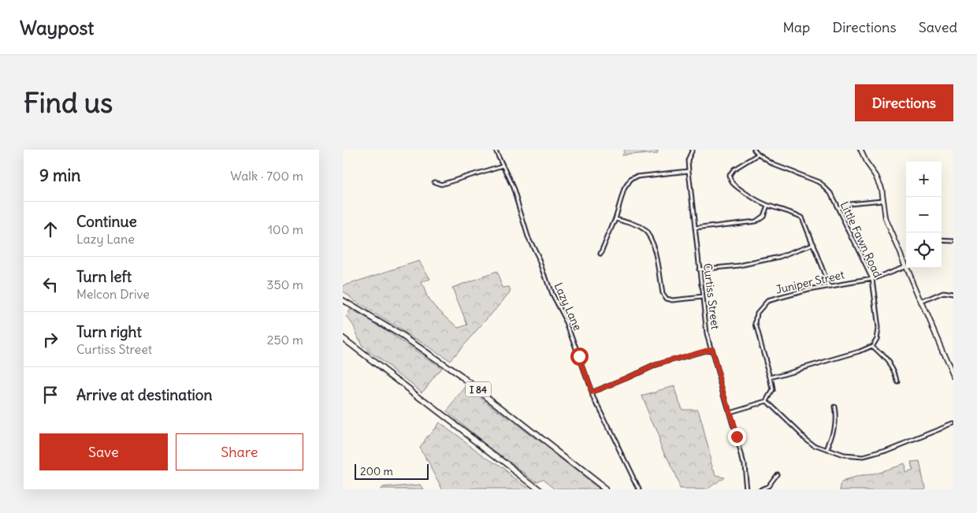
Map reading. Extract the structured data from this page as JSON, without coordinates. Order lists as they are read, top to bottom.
{
  "streets": {
    "highway": ["I 84"],
    "street": [
      "Little Fawn Road",
      "Juniper Street",
      "Curtiss Street",
      "Lazy Lane"
    ]
  },
  "crossings": [
    ["Little Fawn Road", "Juniper Street"]
  ],
  "scale_bar": "200 m",
  "page": {
    "header": "Waypost",
    "nav": ["Map", "Directions", "Saved"],
    "buttons": [
      "Directions",
      ["Save", "Share"]
    ],
    "title": "Find us",
    "heading": ["9 min", "Walk · 700 m"],
    "map_buttons": ["+", "−"],
    "list": [
      ["Continue", "Lazy Lane", "100 m"],
      ["Turn left", "Melcon Drive", "350 m"],
      ["Turn right", "Curtiss Street", "250 m"],
      "Arrive at destination"
    ],
    "scale": "200 m"
  }
}
